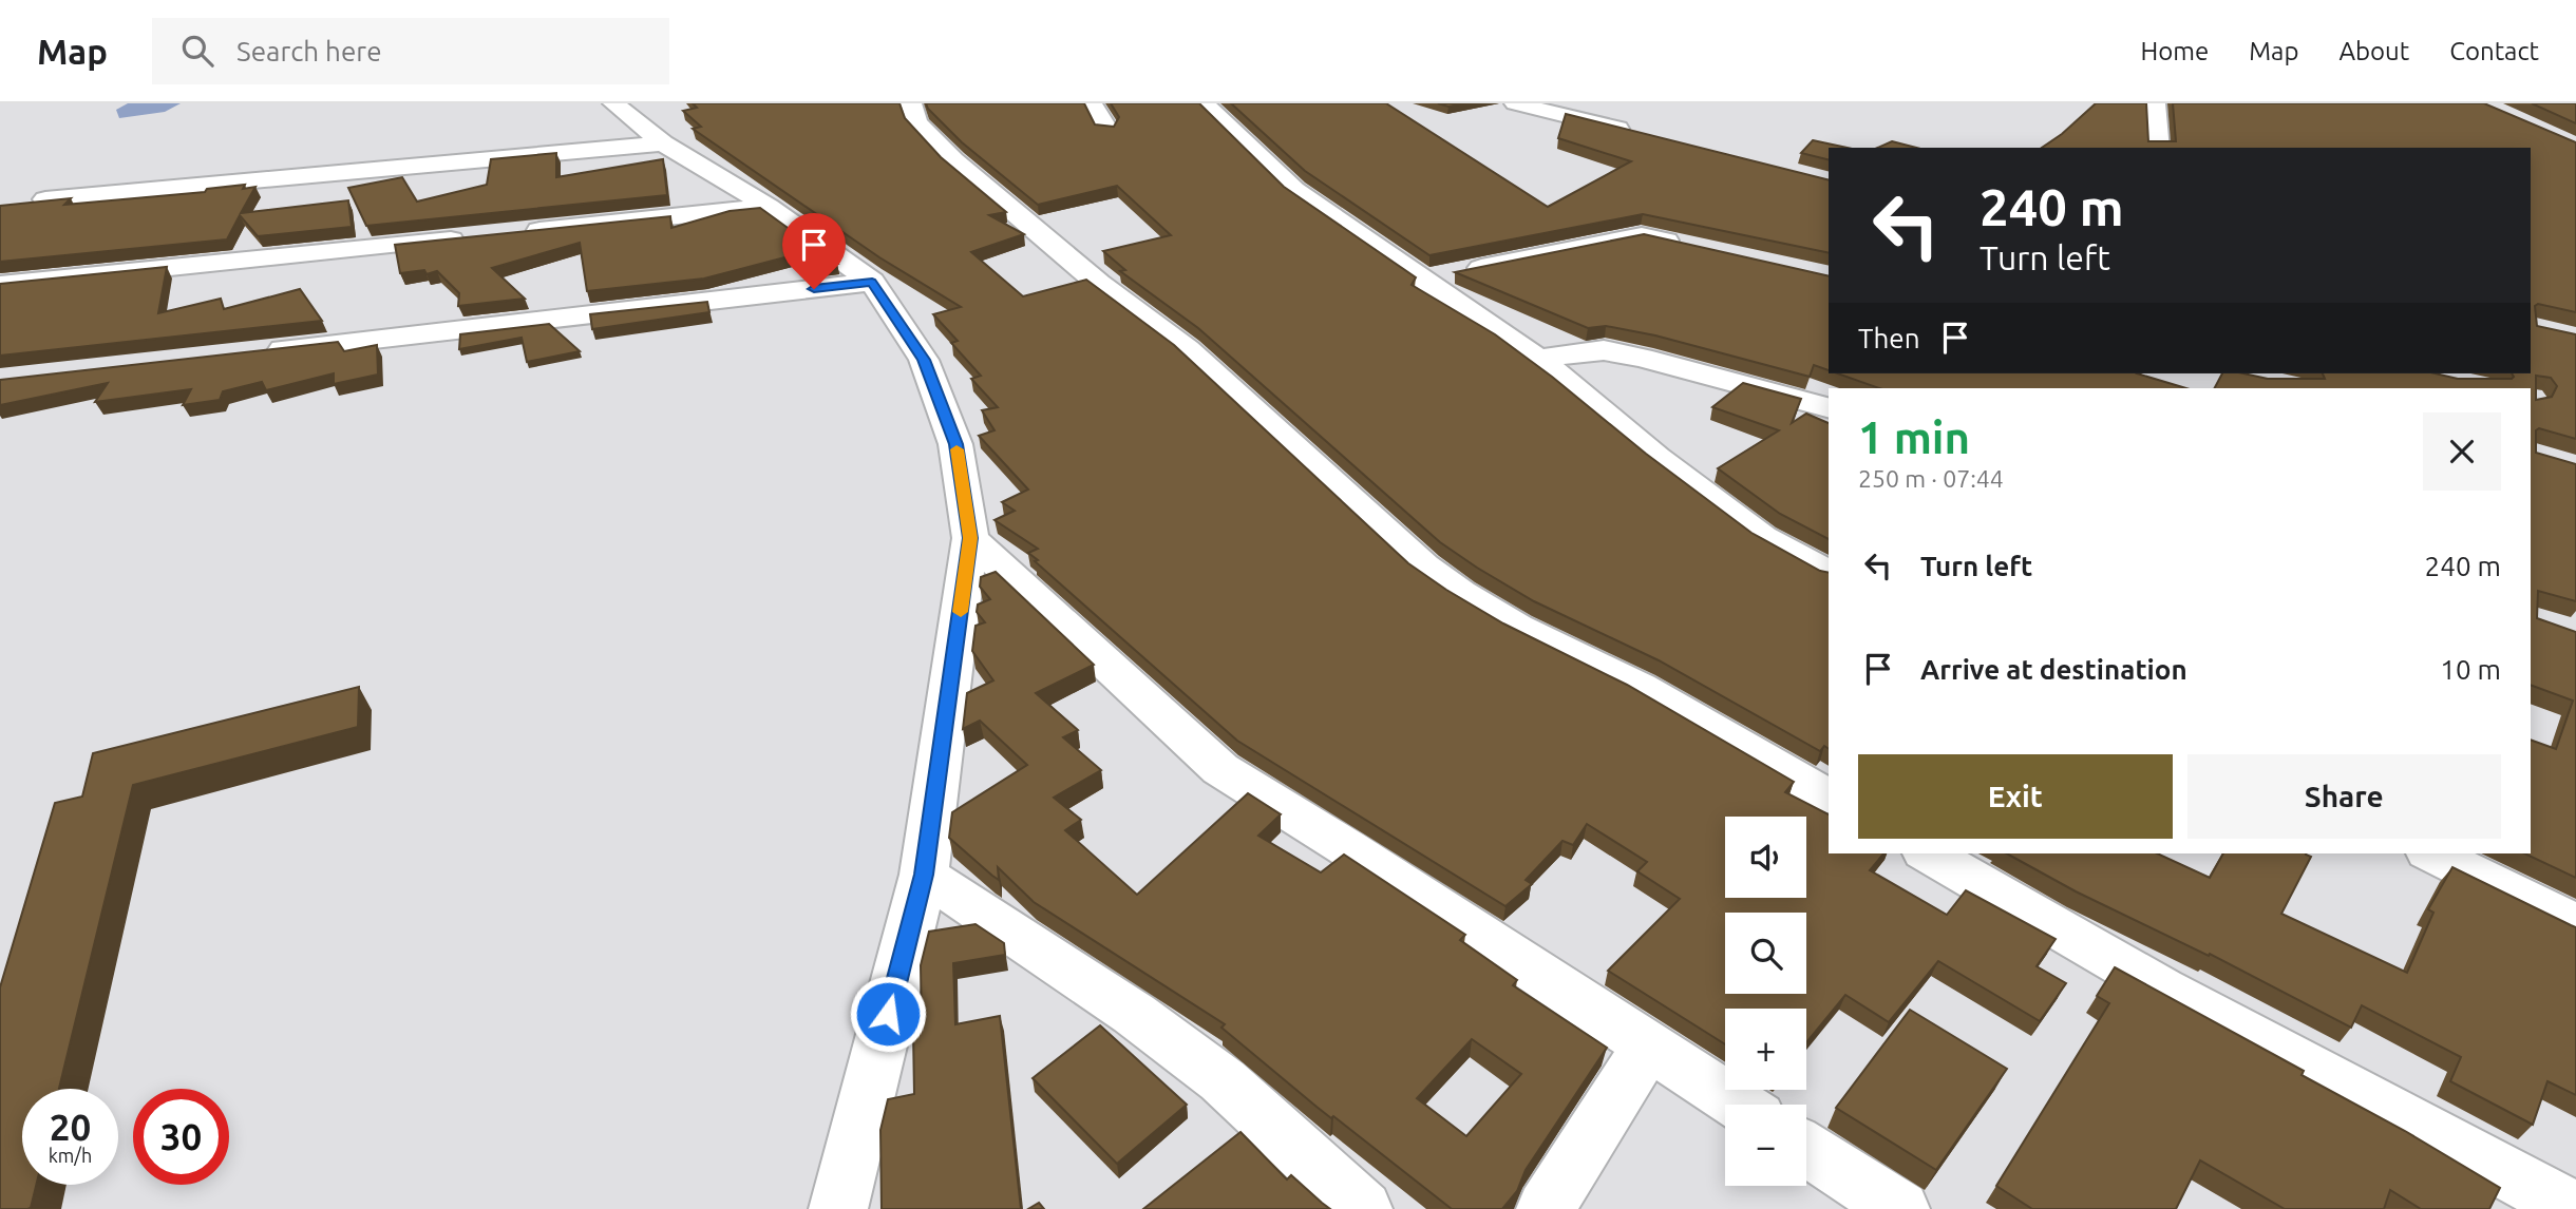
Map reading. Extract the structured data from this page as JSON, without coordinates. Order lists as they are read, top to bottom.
{
  "page": {
    "header": "Map",
    "search": "Search here",
    "nav": [
      "Home",
      "Map",
      "About",
      "Contact"
    ],
    "turn": ["240 m", "Turn left"],
    "then": "Then",
    "heading": ["1 min", "250 m · 07:44"],
    "list": [
      {
        "name": "Turn left",
        "value": "240 m"
      },
      {
        "name": "Arrive at destination",
        "value": "10 m"
      }
    ],
    "buttons": ["Exit", "Share"],
    "map_buttons": ["+", "−"],
    "speed": "20 km/h",
    "limit": "30"
  }
}
